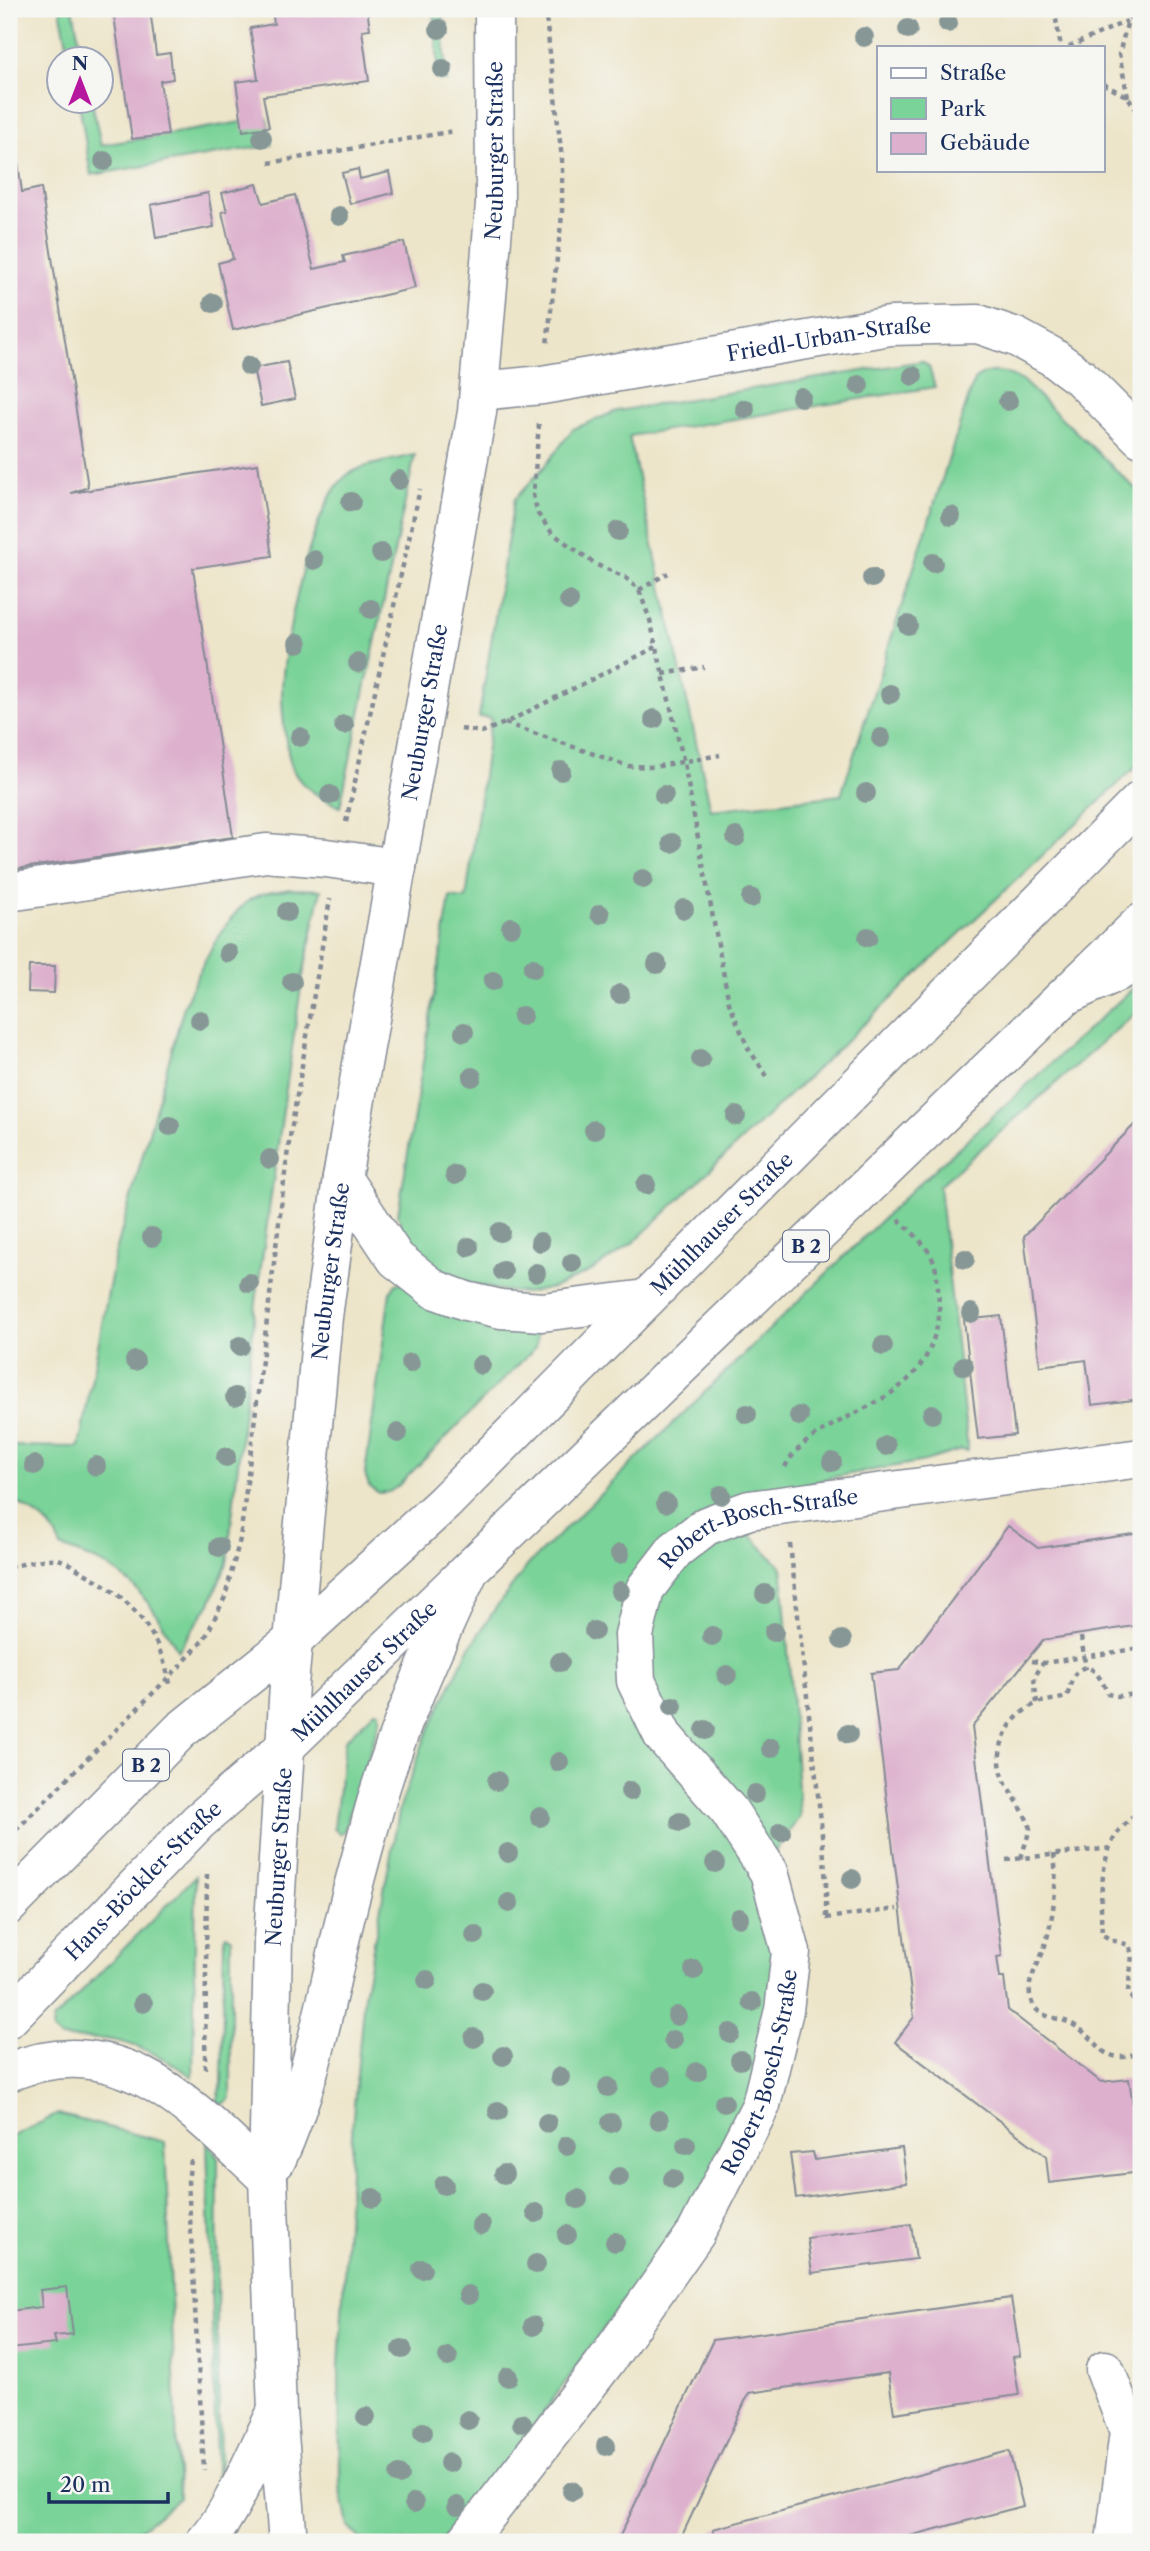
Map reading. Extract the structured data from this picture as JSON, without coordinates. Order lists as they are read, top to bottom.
{
  "streets": {
    "street": [
      "Neuburger Straße",
      "Friedl-Urban-Straße",
      "Mühlhauser Straße",
      "B 2",
      "Robert-Bosch-Straße",
      "Hans-Böckler-Straße"
    ]
  },
  "crossings": [
    ["Neuburger Straße", "Friedl-Urban-Straße"],
    ["Neuburger Straße", "Mühlhauser Straße"],
    ["Neuburger Straße", "B 2"],
    ["Neuburger Straße", "Hans-Böckler-Straße"],
    ["Mühlhauser Straße", "B 2"],
    ["Mühlhauser Straße", "Hans-Böckler-Straße"]
  ],
  "legend": ["Straße", "Park", "Gebäude"],
  "scale_bar": "20 m",
  "north": "top"
}
